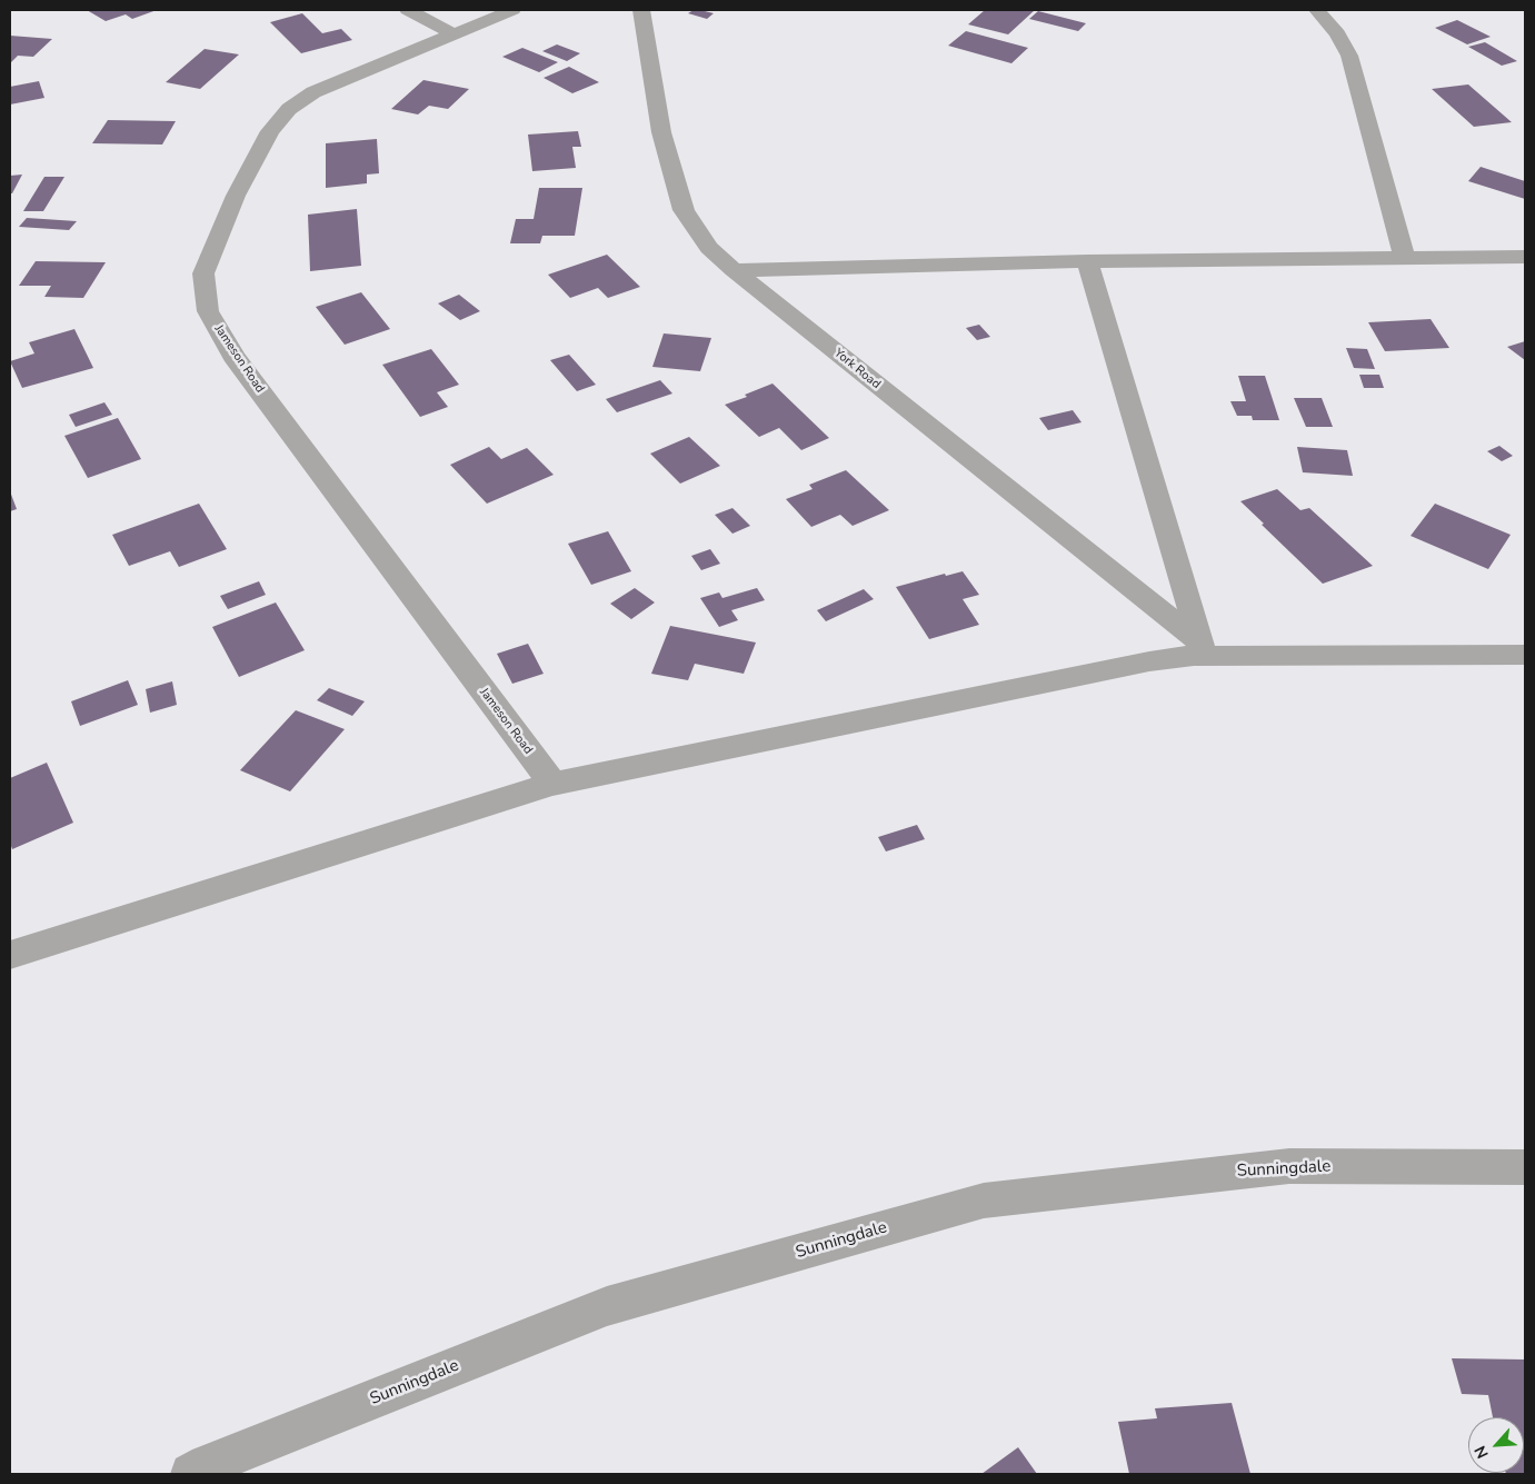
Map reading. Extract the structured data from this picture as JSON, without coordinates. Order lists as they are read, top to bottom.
{
  "streets": {
    "street": ["Jameson Road", "York Road", "Sunningdale"]
  },
  "north": "bottom left"
}
